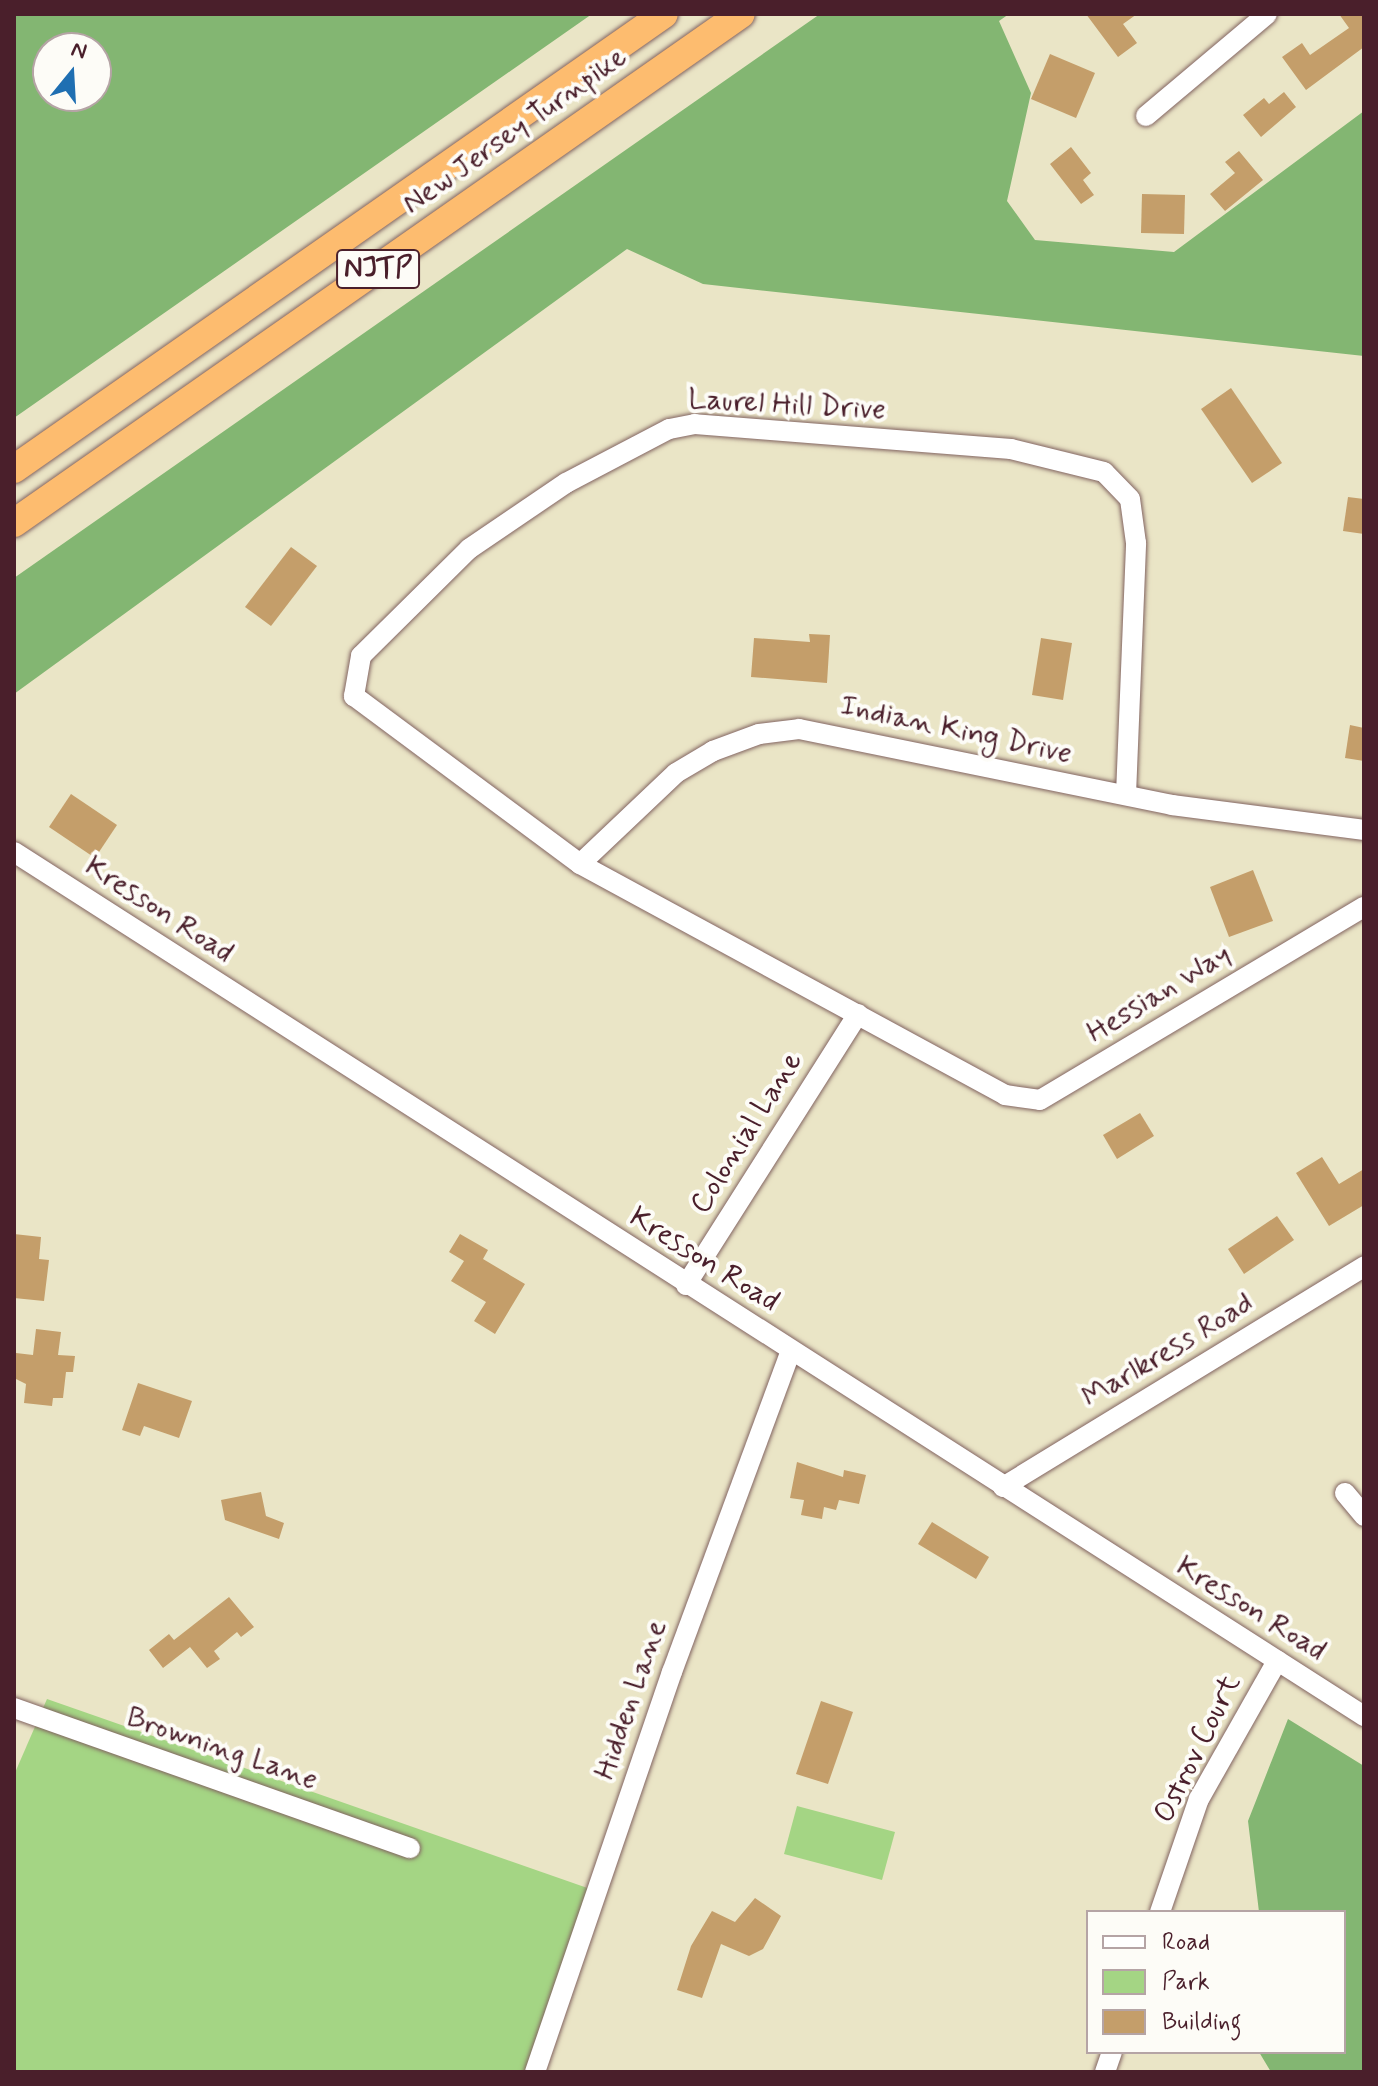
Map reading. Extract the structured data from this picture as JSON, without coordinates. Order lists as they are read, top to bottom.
{
  "streets": {
    "highway": ["New Jersey Turnpike", "NJTP"],
    "street": [
      "Laurel Hill Drive",
      "Indian King Drive",
      "Kresson Road",
      "Hessian Way",
      "Colonial Lane",
      "Marlkress Road",
      "Hidden Lane",
      "Browning Lane",
      "Ostrov Court"
    ]
  },
  "crossings": [
    ["Laurel Hill Drive", "Indian King Drive"],
    ["Laurel Hill Drive", "Hessian Way"],
    ["Laurel Hill Drive", "Colonial Lane"],
    ["Kresson Road", "Colonial Lane"],
    ["Kresson Road", "Marlkress Road"],
    ["Kresson Road", "Hidden Lane"],
    ["Kresson Road", "Ostrov Court"]
  ],
  "legend": ["Road", "Park", "Building"],
  "north": "top"
}
